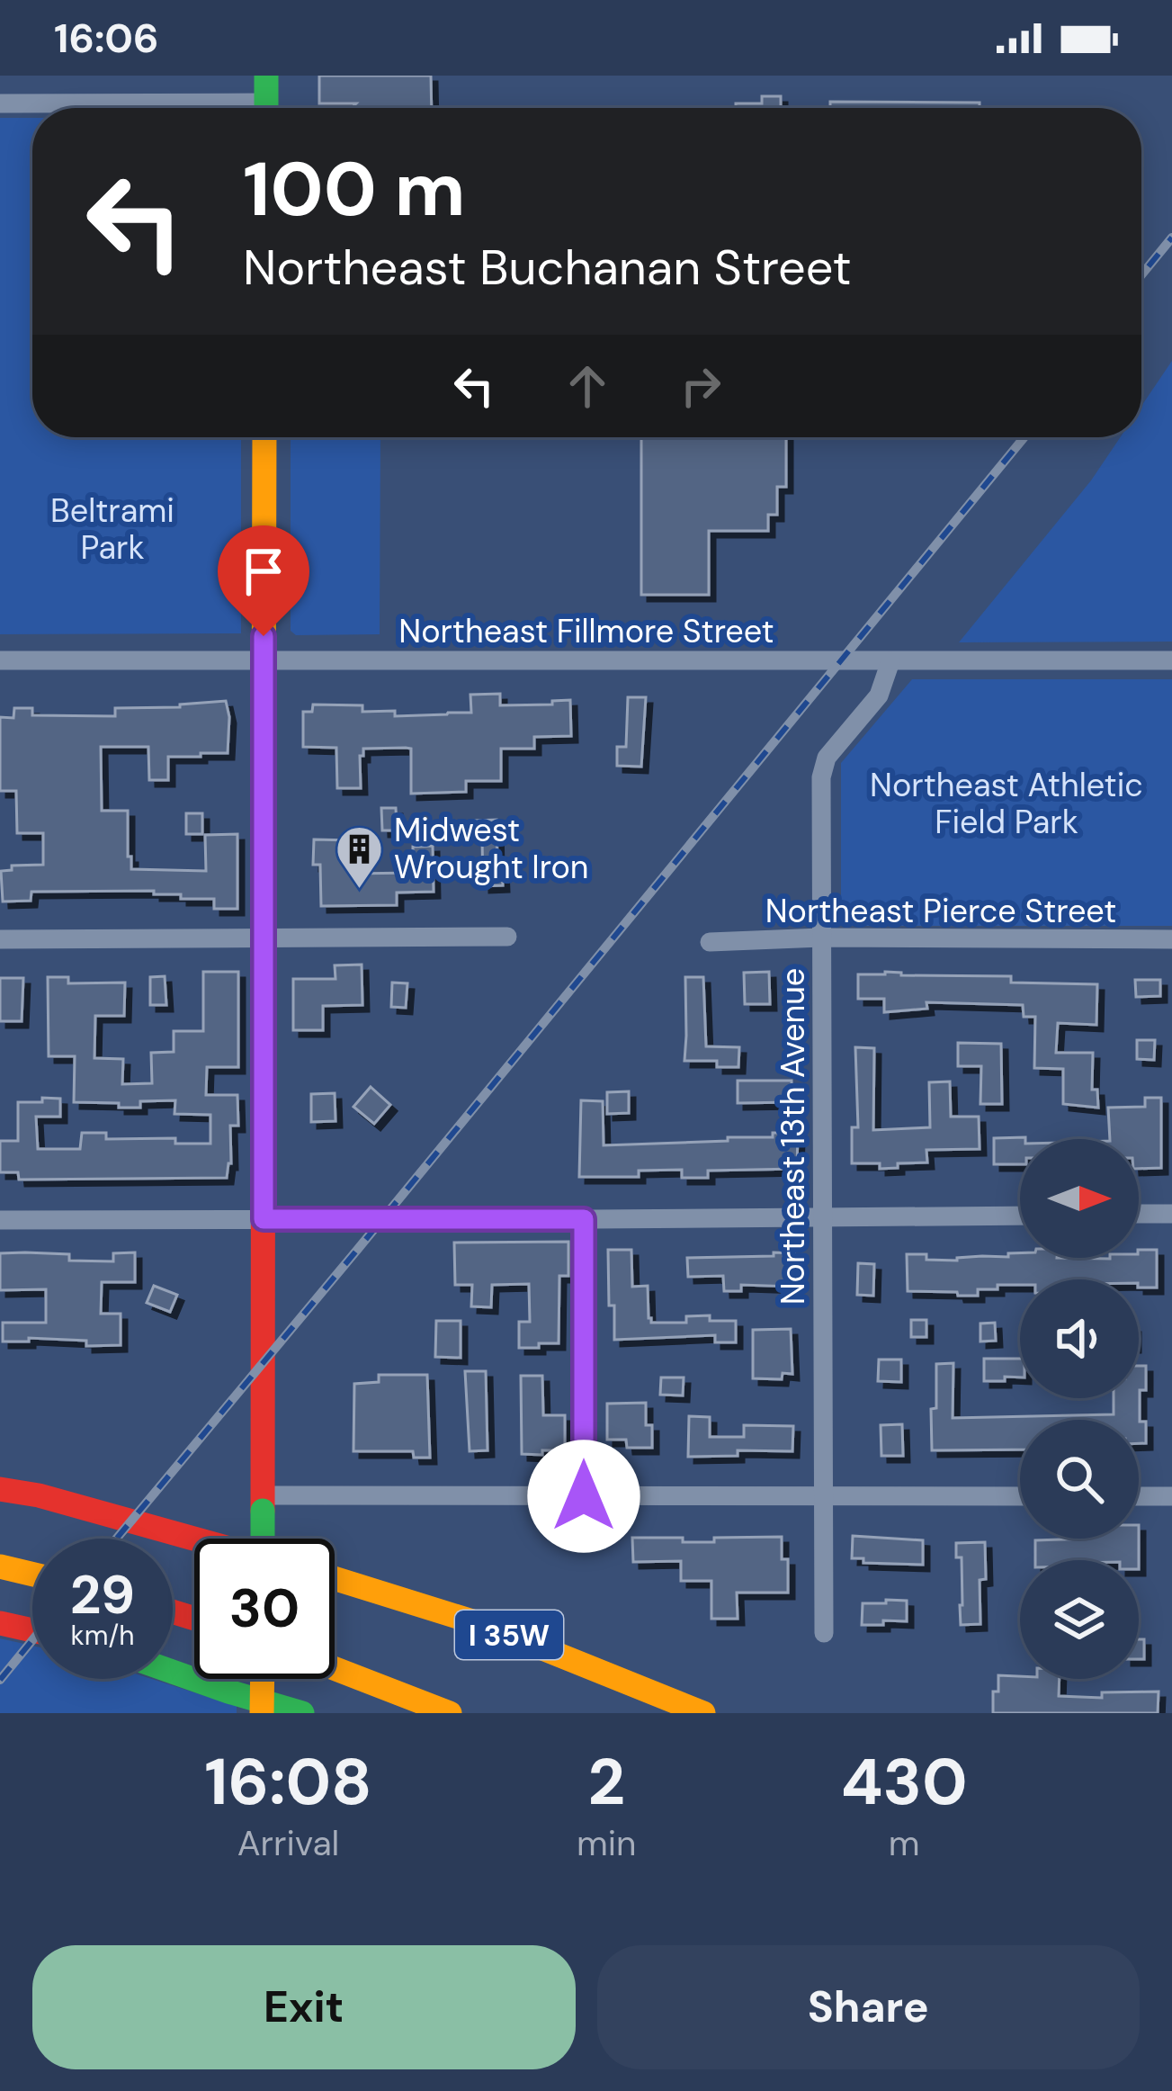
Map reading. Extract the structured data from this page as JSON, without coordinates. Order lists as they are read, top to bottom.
{
  "streets": {
    "main road": ["I 35W"],
    "street": ["Northeast Fillmore Street", "Northeast Pierce Street", "Northeast 13th Avenue"]
  },
  "crossings": [
    ["Northeast Fillmore Street", "Northeast 13th Avenue"],
    ["Northeast Pierce Street", "Northeast 13th Avenue"]
  ],
  "parks": ["Beltrami Park", "Northeast Athletic Field Park"],
  "places": {
    "building": ["Midwest Wrought Iron"]
  },
  "north": "right",
  "page": {
    "status": "16:06",
    "turn": ["100 m", "Northeast Buchanan Street"],
    "speed": "29 km/h",
    "limit": "30",
    "eta": [
      "16:08",
      "Arrival",
      "2",
      "min",
      "430",
      "m"
    ],
    "buttons": ["Exit", "Share"]
  }
}
